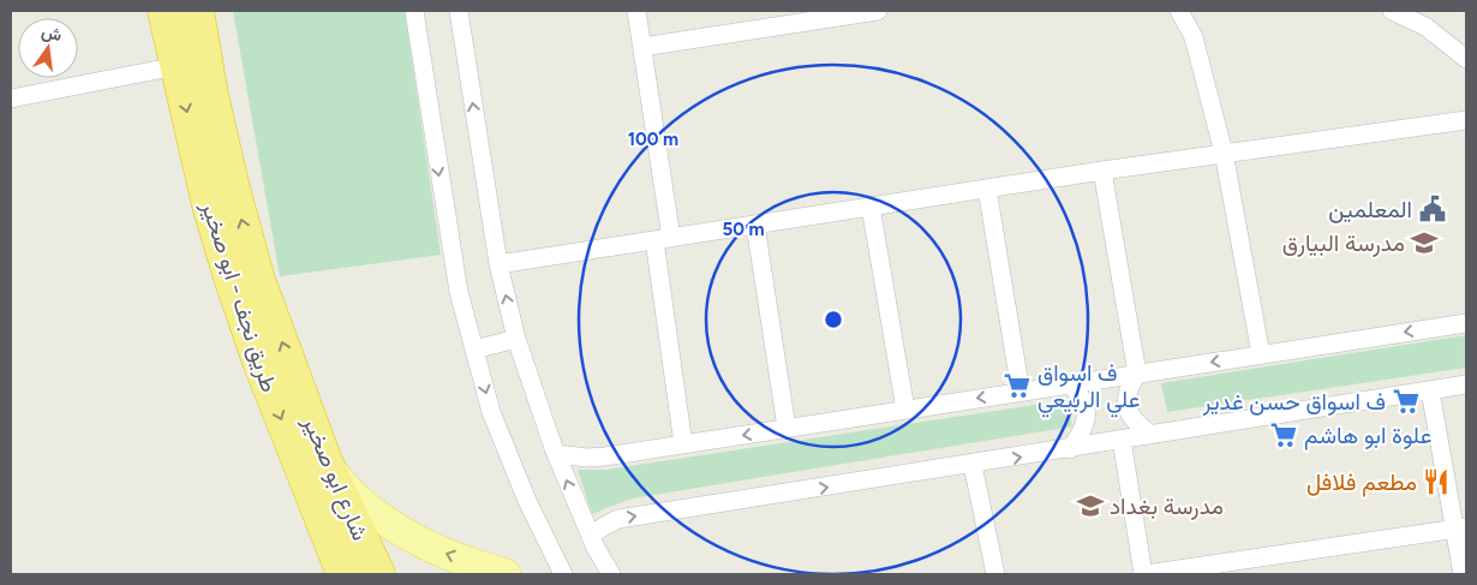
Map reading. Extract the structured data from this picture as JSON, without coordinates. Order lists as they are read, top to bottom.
{
  "streets": {
    "highway": ["طريق نجف - ابو صخير", "شارع ابو صخير"]
  },
  "crossings": [
    ["طريق نجف - ابو صخير", "شارع ابو صخير"]
  ],
  "one_way": ["شارع ابو صخير"],
  "places": {
    "public building": ["المعلمين"],
    "school or university": ["مدرسة البيارق", "مدرسة بغداد"],
    "supermarket": ["ف اسواق علي الربيعي", "ف اسواق حسن غدير", "علوة ابو هاشم"],
    "restaurant": ["مطعم فلافل"]
  },
  "north": "top",
  "rings": ["100 m", "50 m"]
}
